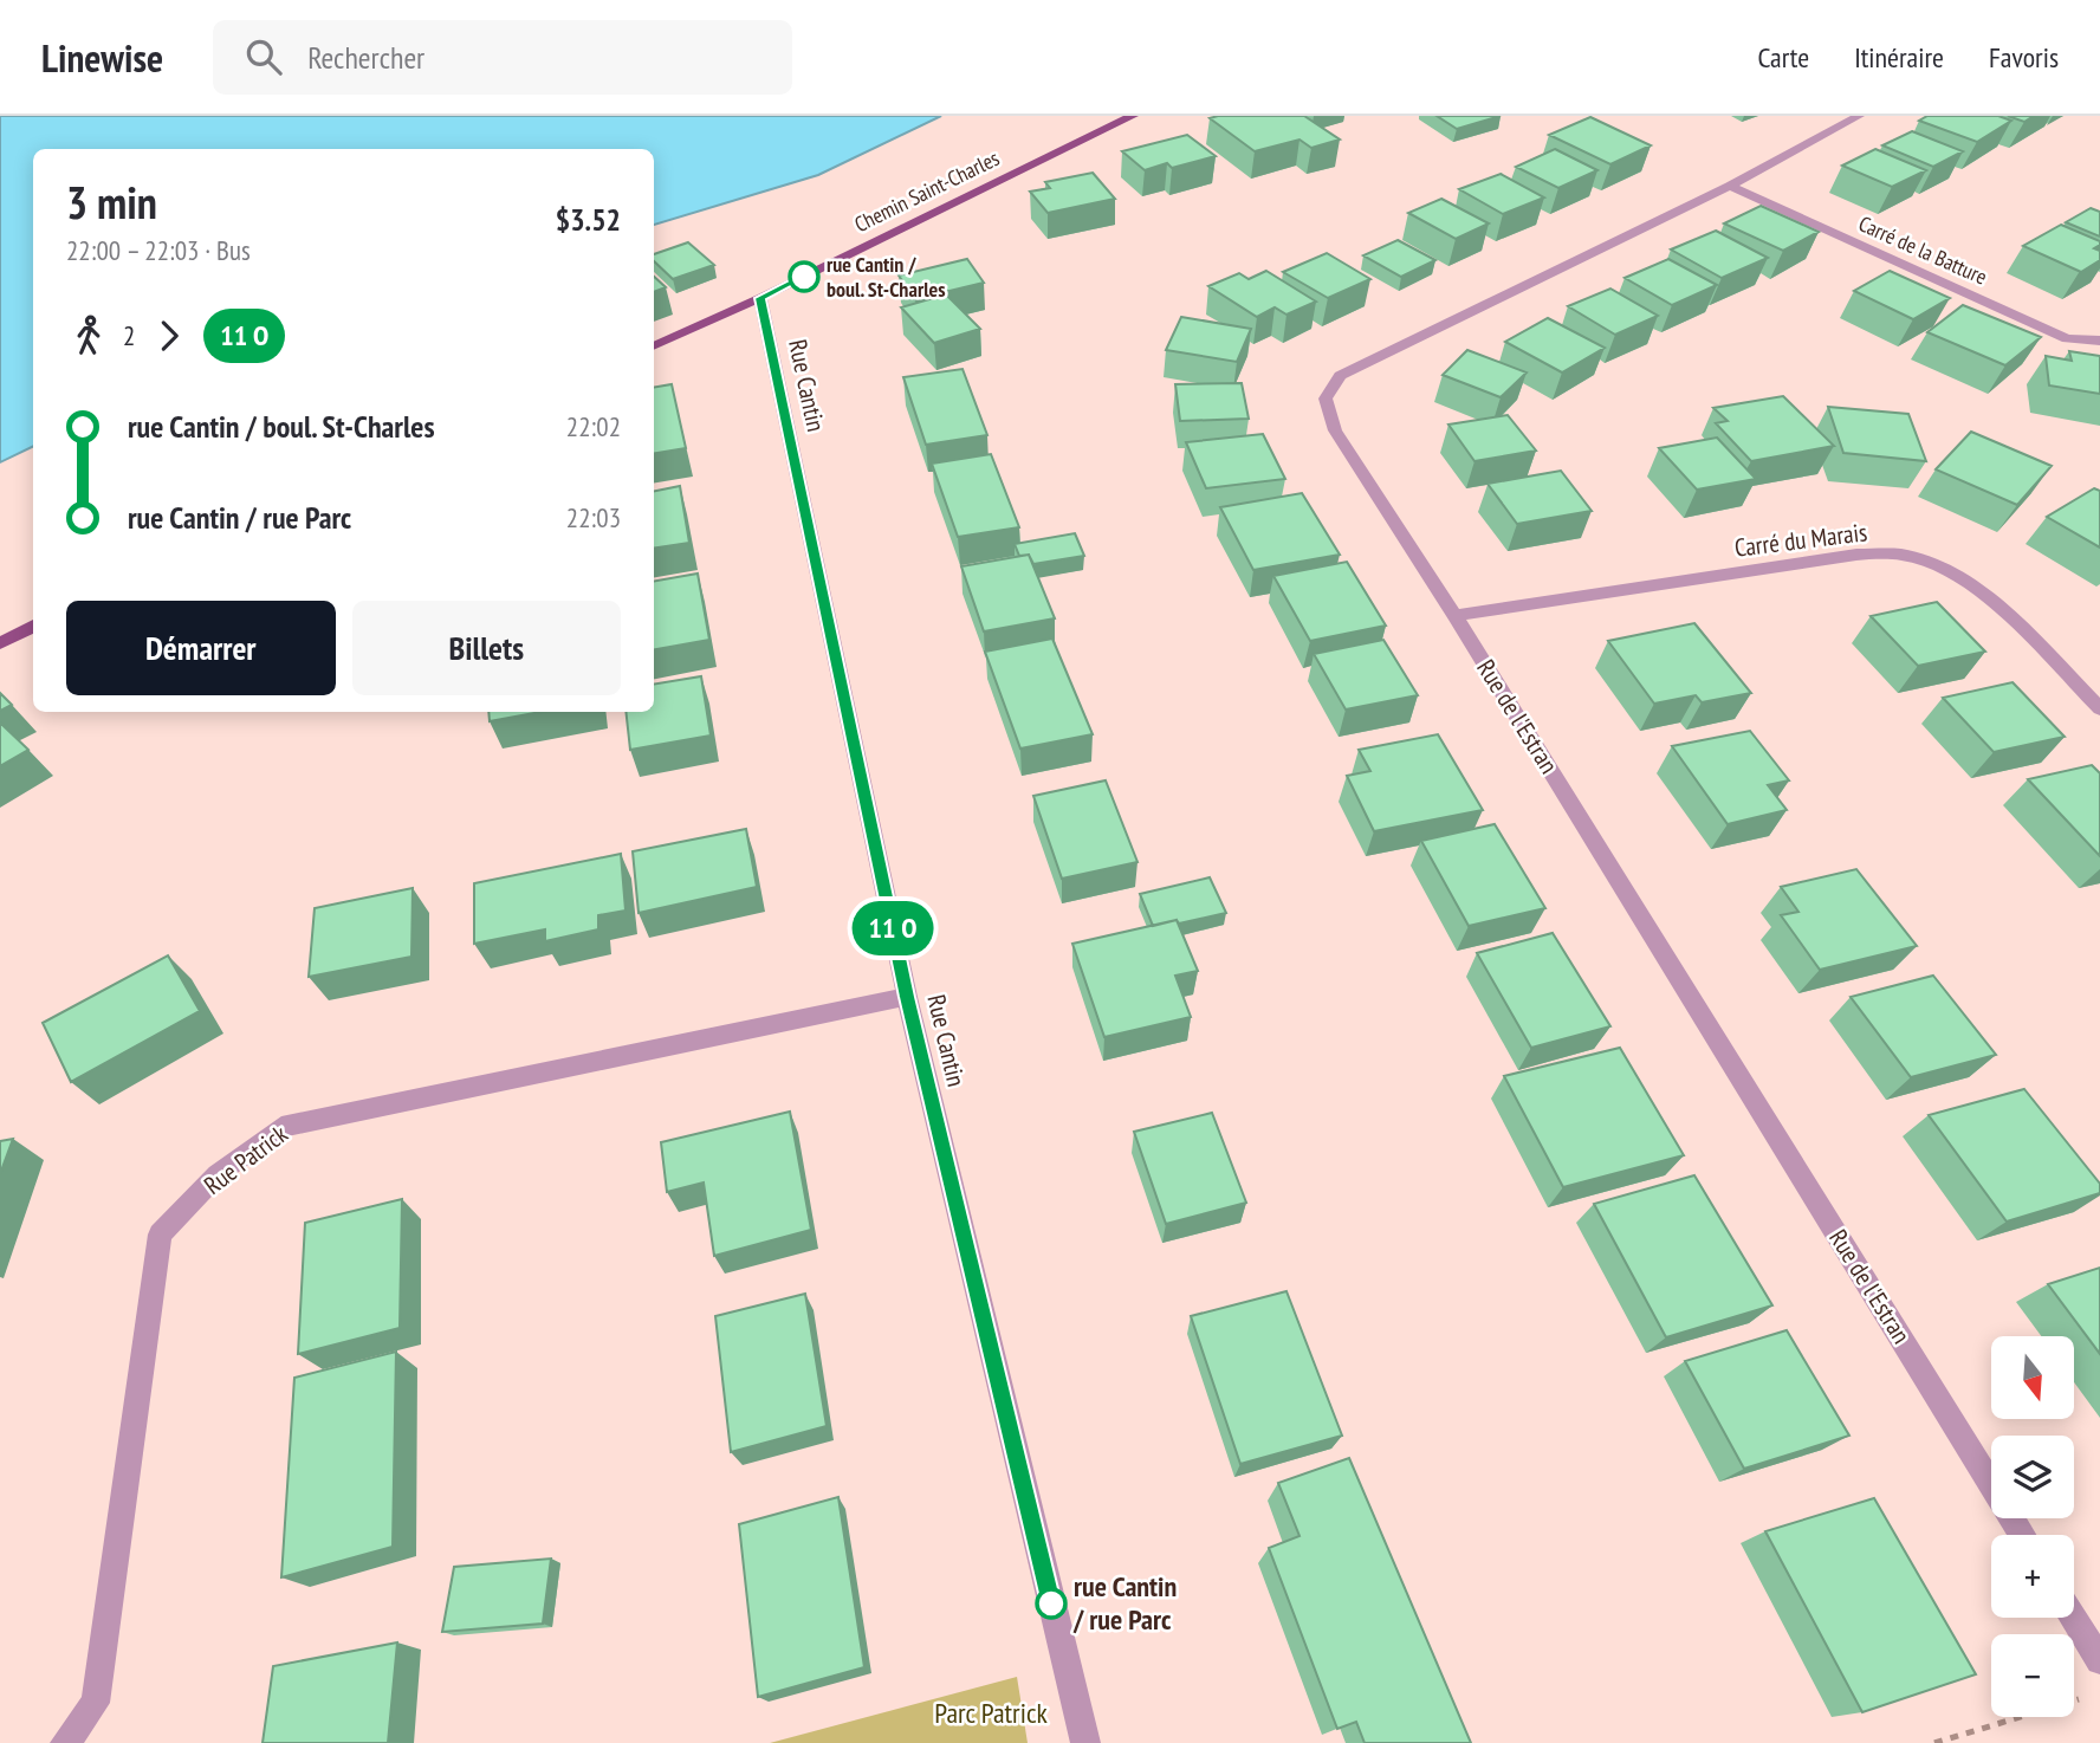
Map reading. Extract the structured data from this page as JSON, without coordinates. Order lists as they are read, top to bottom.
{
  "streets": {
    "main road": ["Chemin Saint-Charles"],
    "street": [
      "Carré de la Batture",
      "Rue Cantin",
      "Carré du Marais",
      "Rue de l'Estran",
      "Rue Patrick"
    ]
  },
  "crossings": [
    ["Chemin Saint-Charles", "Rue Cantin"],
    ["Carré de la Batture", "Rue de l'Estran"],
    ["Rue Cantin", "Rue Patrick"],
    ["Carré du Marais", "Rue de l'Estran"]
  ],
  "parks": ["Parc Patrick"],
  "places": ["rue Cantin / boul. St-Charles", "rue Cantin / rue Parc"],
  "north": "bottom",
  "page": {
    "header": "Linewise",
    "search": "Rechercher",
    "nav": ["Carte", "Itinéraire", "Favoris"],
    "on_map": "11 O",
    "heading": ["3 min", "22:00 – 22:03 · Bus", "$3.52"],
    "legs": ["2", "11 O"],
    "list": [
      {
        "name": "rue Cantin / boul. St-Charles",
        "value": "22:02"
      },
      {
        "name": "rue Cantin / rue Parc",
        "value": "22:03"
      }
    ],
    "buttons": ["Démarrer", "Billets"],
    "map_buttons": ["+", "−"]
  }
}
